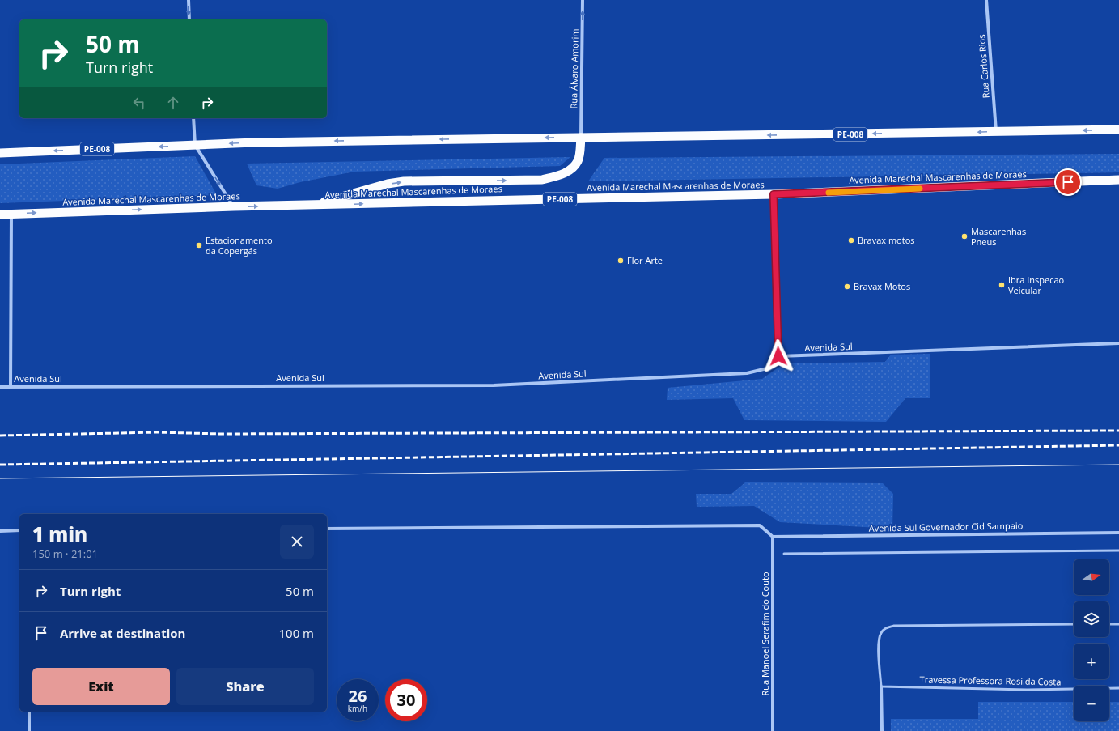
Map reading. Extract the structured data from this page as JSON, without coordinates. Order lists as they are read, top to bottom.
{
  "streets": {
    "highway": ["PE-008", "Avenida Marechal Mascarenhas de Moraes"],
    "street": [
      "Rua Carlos Rios",
      "Rua Álvaro Amorim",
      "Avenida Sul",
      "Avenida Sul Governador Cid Sampaio",
      "Rua Manoel Serafim do Couto"
    ],
    "lane": ["Travessa Professora Rosilda Costa"]
  },
  "crossings": [
    ["Rua Carlos Rios", "PE-008"],
    ["Rua Álvaro Amorim", "PE-008"],
    ["Avenida Sul Governador Cid Sampaio", "Rua Manoel Serafim do Couto"]
  ],
  "one_way": ["Rua Álvaro Amorim"],
  "places": [
    "Mascarenhas Pneus",
    "Bravax motos",
    "Estacionamento da Copergás",
    "Flor Arte",
    "Ibra Inspecao Veicular",
    "Bravax Motos"
  ],
  "north": "right",
  "page": {
    "turn": ["50 m", "Turn right"],
    "heading": ["1 min", "150 m · 21:01"],
    "map_buttons": ["+", "−"],
    "list": [
      {
        "name": "Turn right",
        "value": "50 m"
      },
      {
        "name": "Arrive at destination",
        "value": "100 m"
      }
    ],
    "buttons": ["Exit", "Share"],
    "speed": "26 km/h",
    "limit": "30"
  }
}
